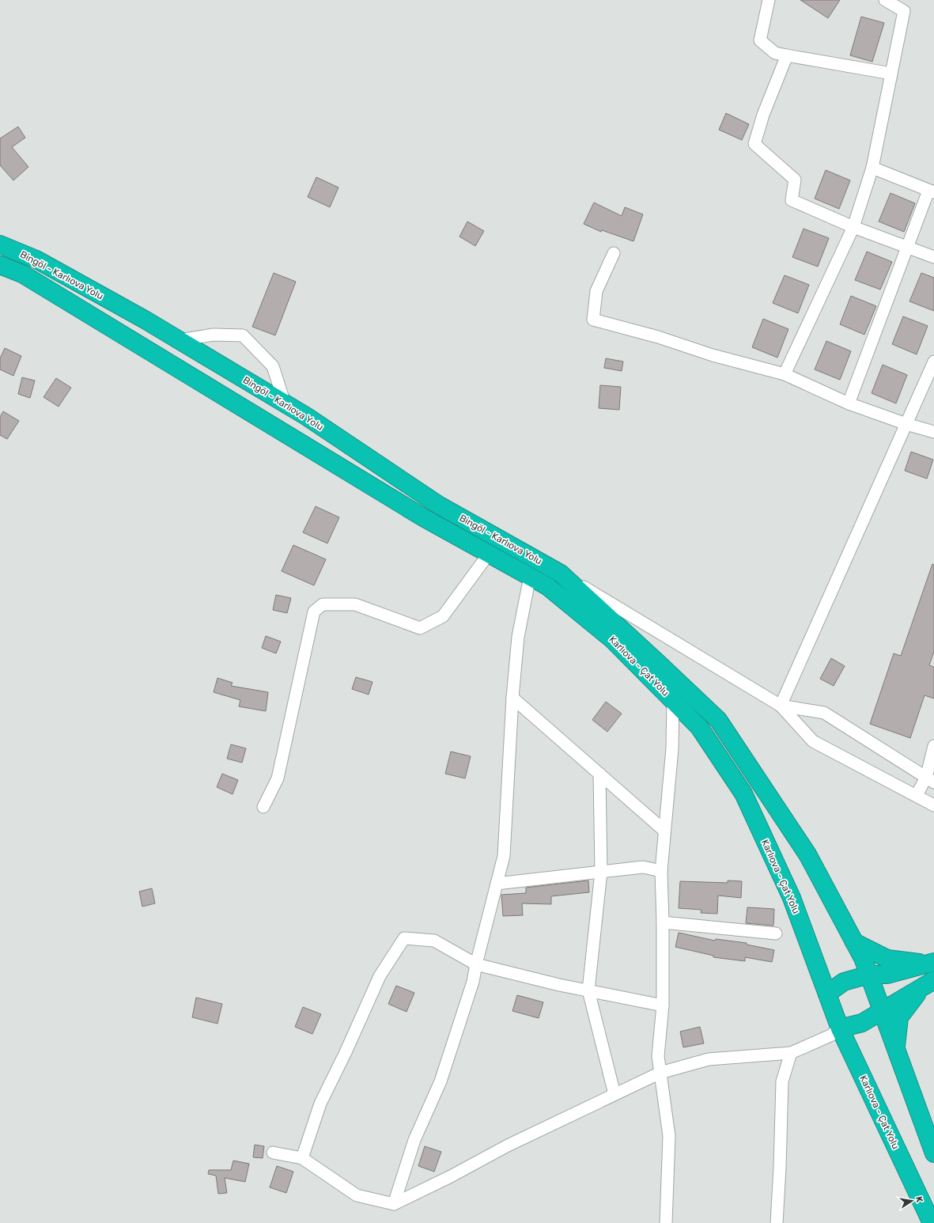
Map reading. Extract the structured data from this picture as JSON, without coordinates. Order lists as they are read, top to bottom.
{
  "streets": {
    "highway": ["Bingöl - Karlıova Yolu", "Karlıova - Çat Yolu"]
  },
  "crossings": [
    ["Bingöl - Karlıova Yolu", "Karlıova - Çat Yolu"]
  ],
  "north": "right"
}
